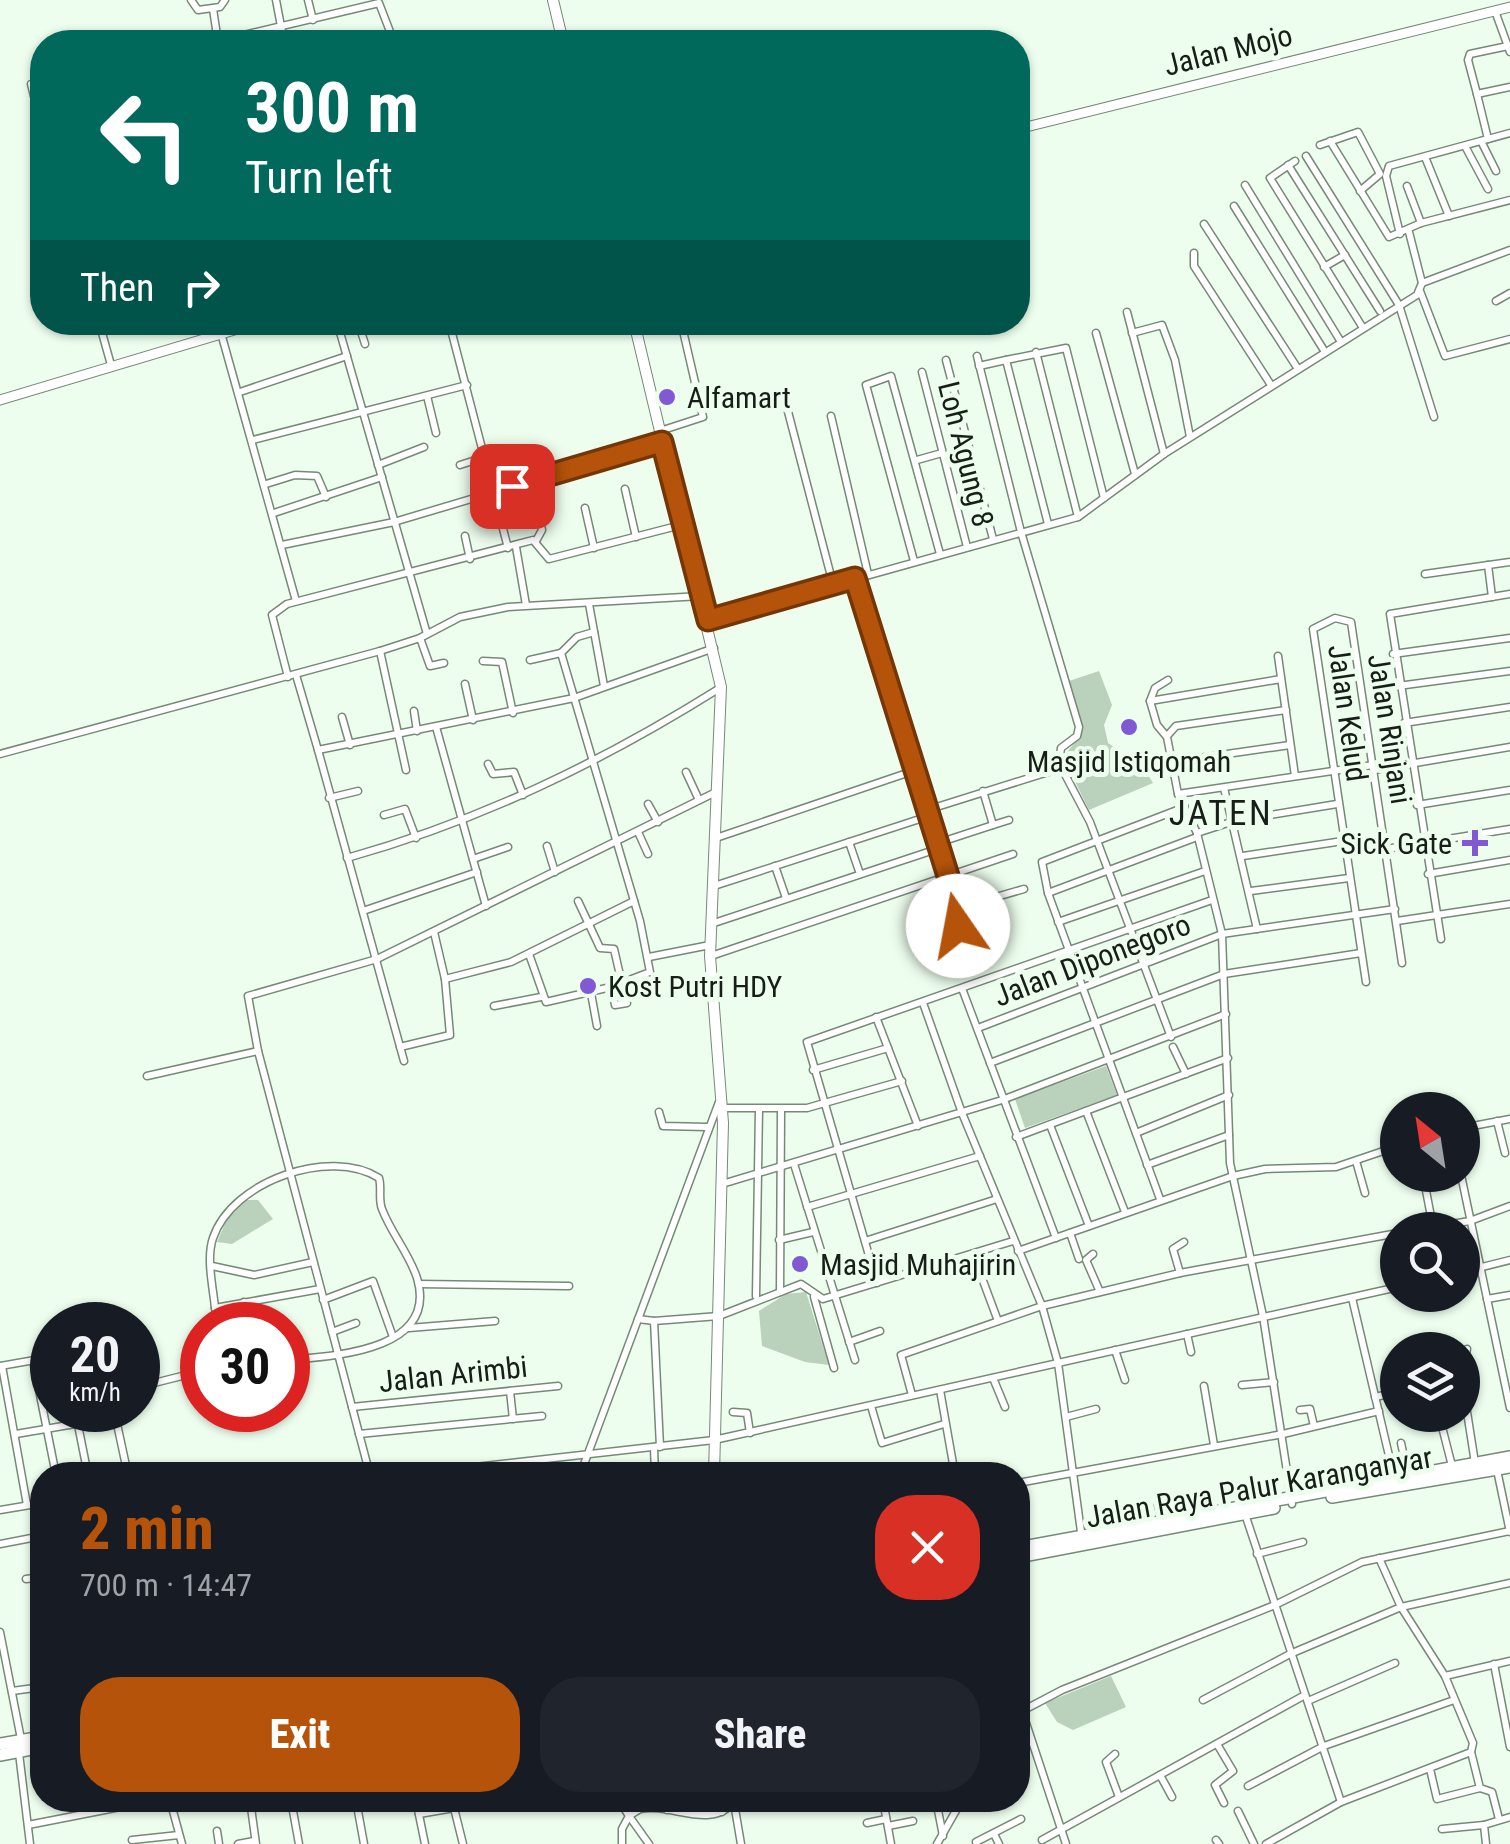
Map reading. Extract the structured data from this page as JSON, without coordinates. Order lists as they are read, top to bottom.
{
  "streets": {
    "main road": ["Jalan Raya Palur Karanganyar"],
    "street": [
      "Jalan Mojo",
      "Loh Agung 8",
      "Jalan Kelud",
      "Jalan Rinjani",
      "Jalan Diponegoro",
      "Jalan Arimbi"
    ]
  },
  "crossings": [
    ["Jalan Kelud", "Jalan Rinjani"],
    ["Jalan Kelud", "Jalan Diponegoro"],
    ["Jalan Rinjani", "Jalan Diponegoro"]
  ],
  "districts": ["JATEN"],
  "places": {
    "other": [
      "Alfamart",
      "Masjid Istiqomah",
      "Kost Putri HDY",
      "Masjid Muhajirin"
    ],
    "health": ["Sick Gate"]
  },
  "north": "top left",
  "page": {
    "turn": ["300 m", "Turn left"],
    "then": "Then",
    "speed": "20 km/h",
    "limit": "30",
    "heading": ["2 min", "700 m · 14:47"],
    "buttons": ["Exit", "Share"]
  }
}
